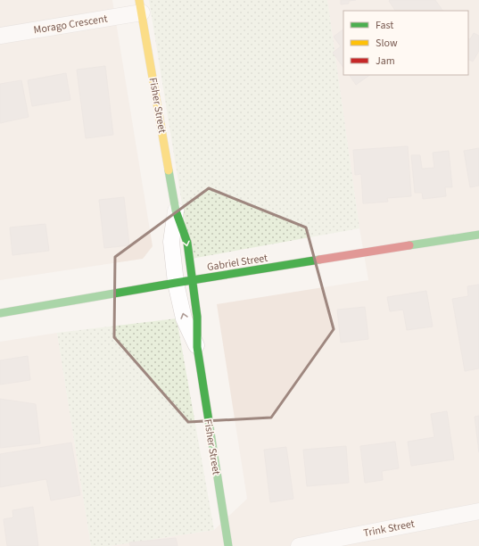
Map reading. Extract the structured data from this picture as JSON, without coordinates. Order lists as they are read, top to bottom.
{
  "streets": {
    "street": [
      "Morago Crescent",
      "Fisher Street",
      "Gabriel Street",
      "Trink Street"
    ]
  },
  "crossings": [
    ["Morago Crescent", "Fisher Street"],
    ["Fisher Street", "Gabriel Street"]
  ],
  "legend": ["Fast", "Slow", "Jam"]
}
